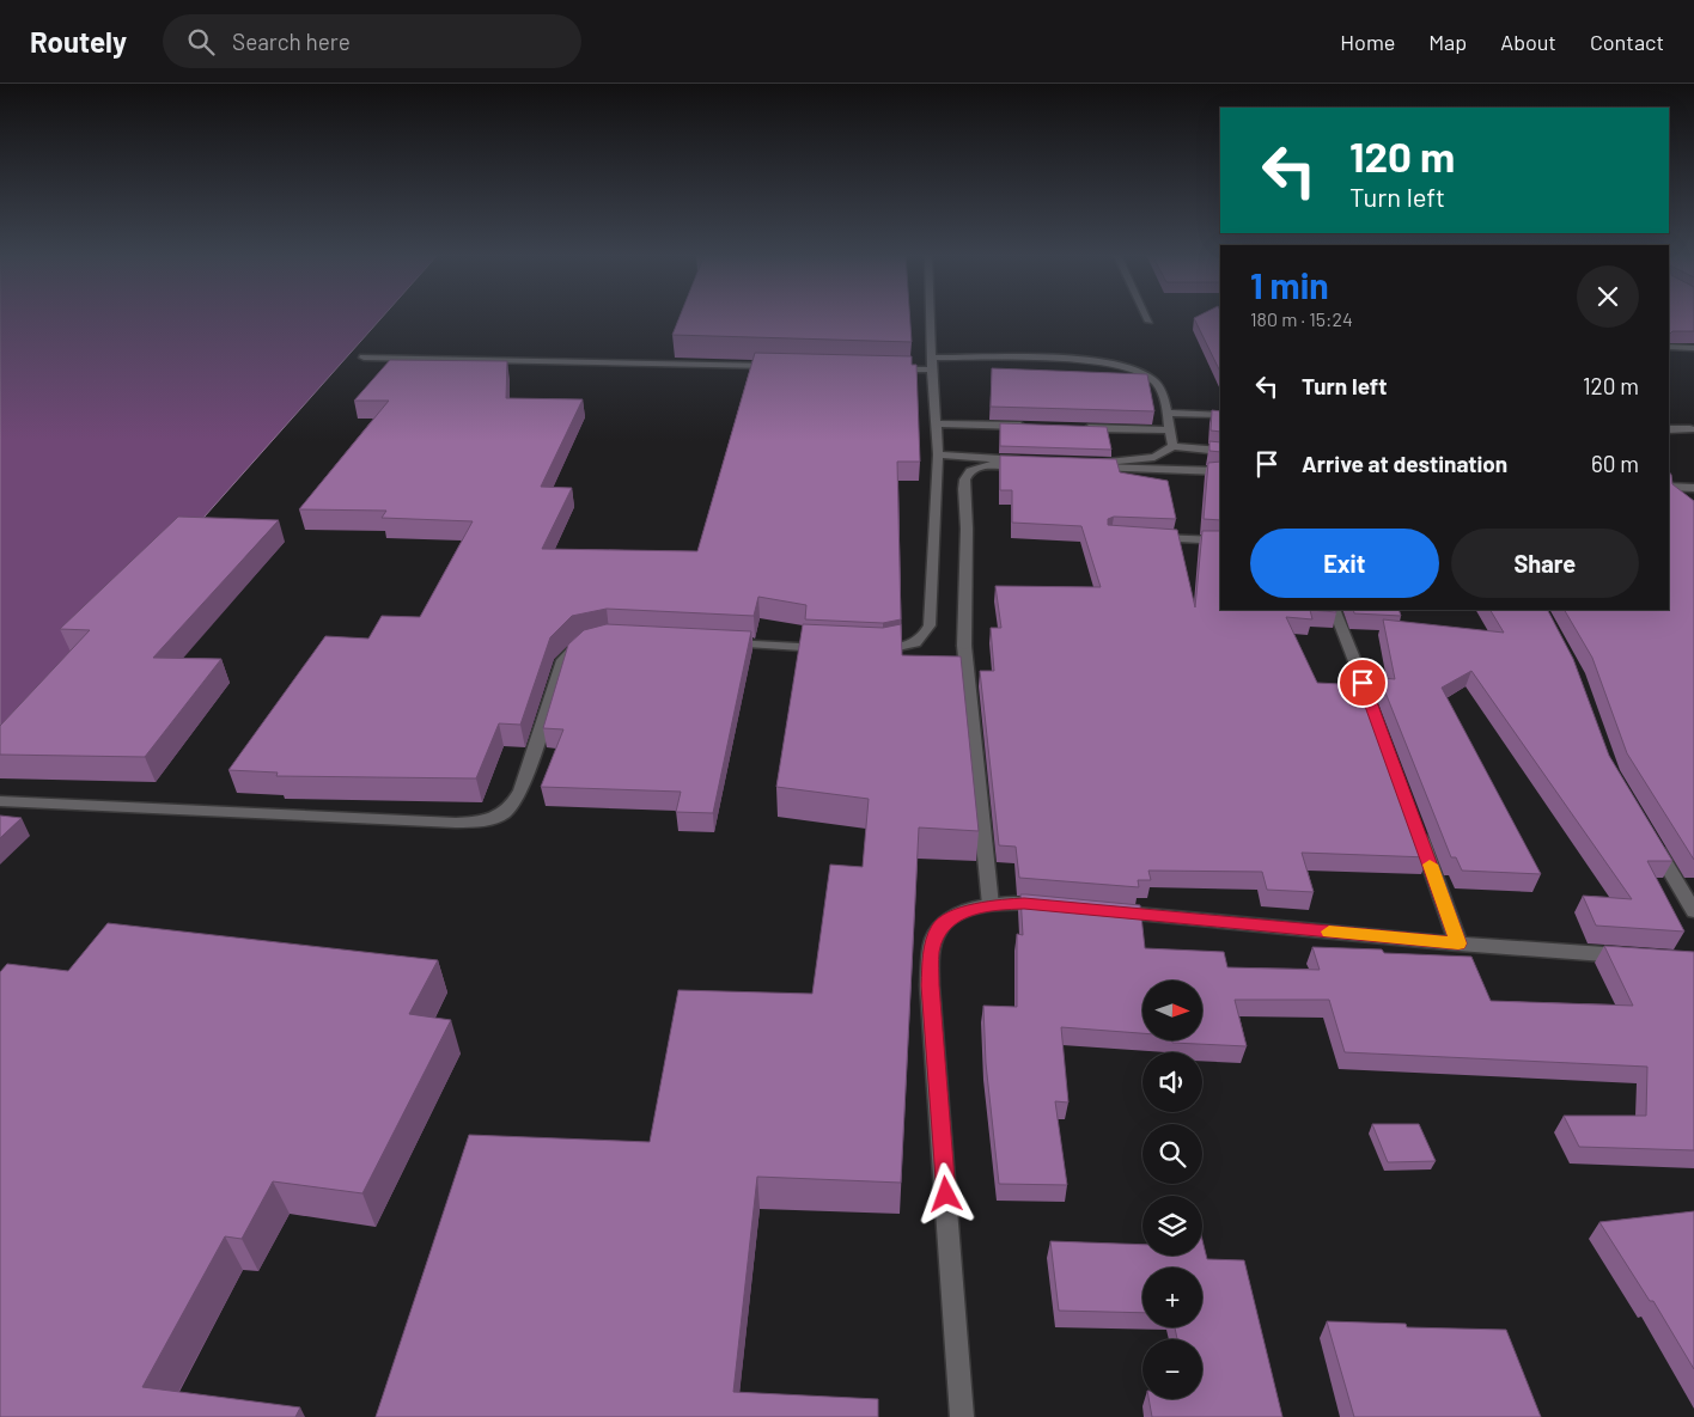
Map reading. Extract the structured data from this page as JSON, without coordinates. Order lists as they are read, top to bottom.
{
  "north": "right",
  "page": {
    "header": "Routely",
    "search": "Search here",
    "nav": [
      "Home",
      "Map",
      "About",
      "Contact"
    ],
    "turn": ["120 m", "Turn left"],
    "heading": ["1 min", "180 m · 15:24"],
    "list": [
      {
        "name": "Turn left",
        "value": "120 m"
      },
      {
        "name": "Arrive at destination",
        "value": "60 m"
      }
    ],
    "buttons": ["Exit", "Share"],
    "map_buttons": ["+", "−"]
  }
}
